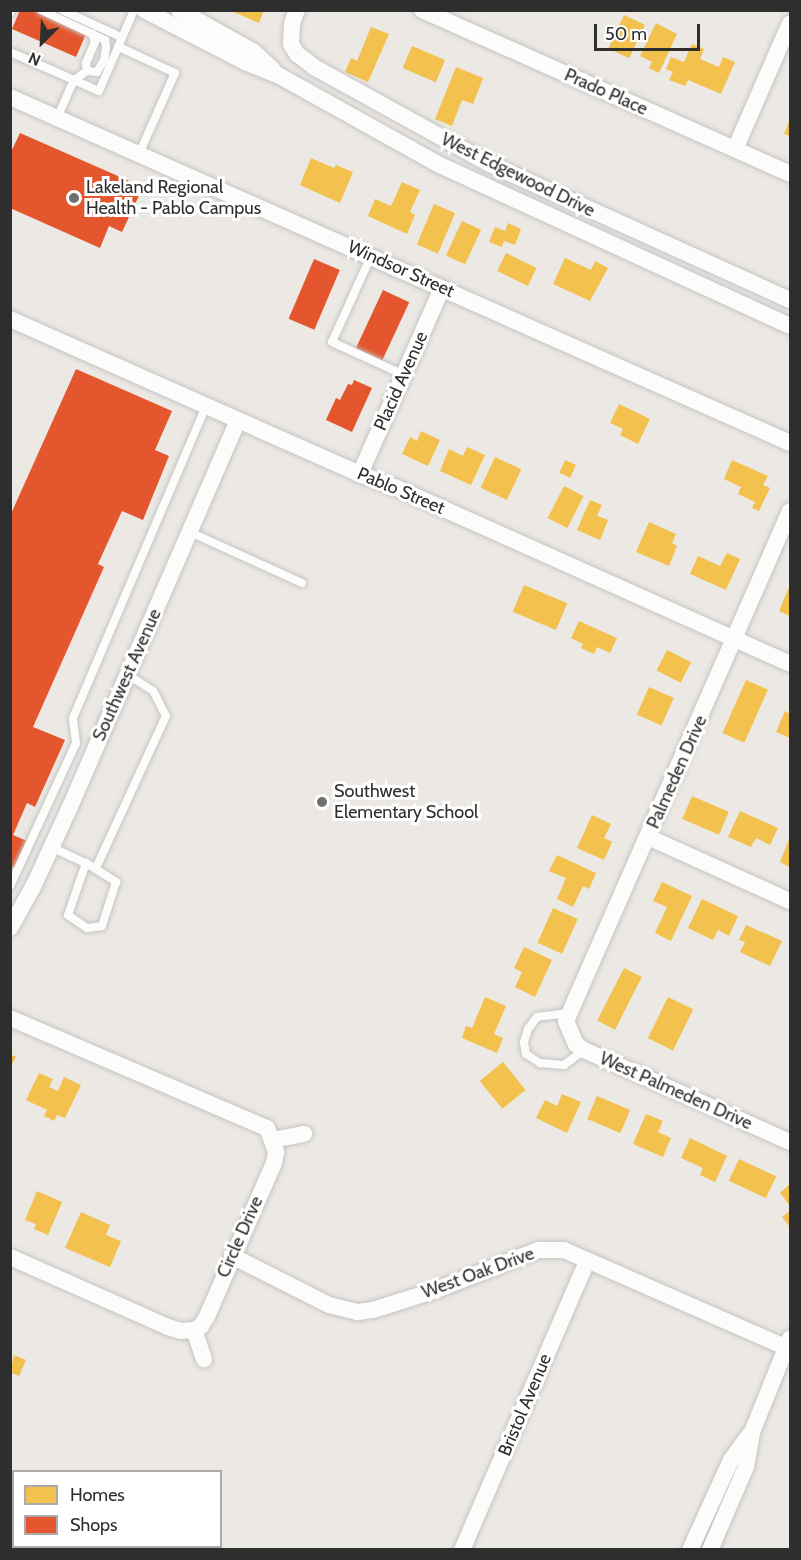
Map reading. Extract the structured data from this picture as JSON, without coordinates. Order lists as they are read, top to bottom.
{
  "streets": {
    "street": [
      "Prado Place",
      "West Edgewood Drive",
      "Windsor Street",
      "Placid Avenue",
      "Pablo Street",
      "Southwest Avenue",
      "Palmeden Drive",
      "West Palmeden Drive",
      "Circle Drive",
      "West Oak Drive",
      "Bristol Avenue"
    ]
  },
  "crossings": [
    ["Windsor Street", "Placid Avenue"],
    ["Placid Avenue", "Pablo Street"],
    ["Pablo Street", "Southwest Avenue"],
    ["Pablo Street", "Palmeden Drive"],
    ["Palmeden Drive", "West Palmeden Drive"],
    ["Circle Drive", "West Oak Drive"],
    ["West Oak Drive", "Bristol Avenue"]
  ],
  "places": ["Lakeland Regional Health - Pablo Campus", "Southwest Elementary School"],
  "legend": ["Homes", "Shops"],
  "scale_bar": "50 m",
  "north": "bottom left"
}
